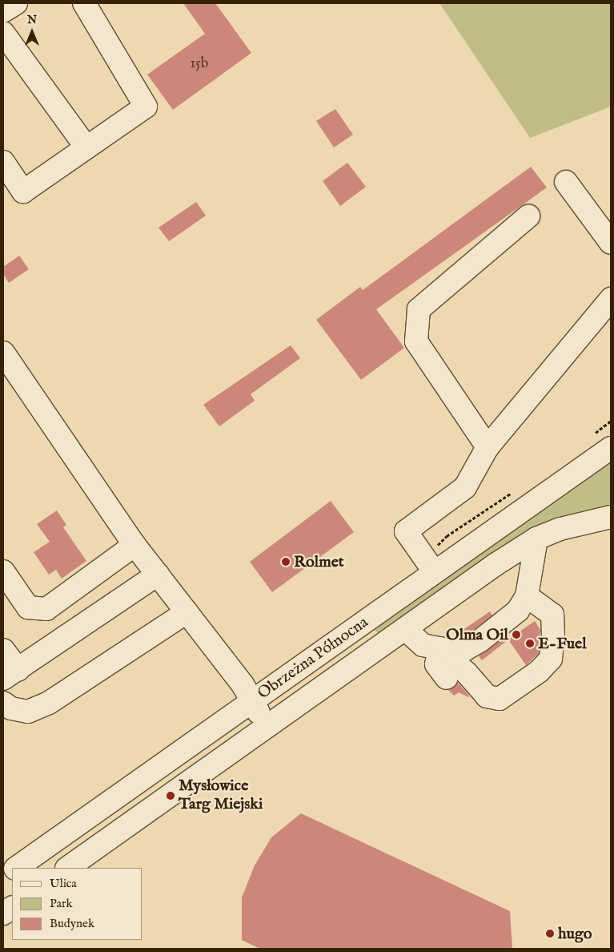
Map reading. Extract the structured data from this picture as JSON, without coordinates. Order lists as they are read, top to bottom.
{
  "streets": {
    "street": ["Obrzeżna Północna"]
  },
  "places": [
    "Rolmet",
    "Olma Oil",
    "E-Fuel",
    "Mysłowice Targ Miejski",
    "hugo"
  ],
  "house_numbers": ["15b"],
  "legend": ["Ulica", "Park", "Budynek"],
  "north": "top"
}
